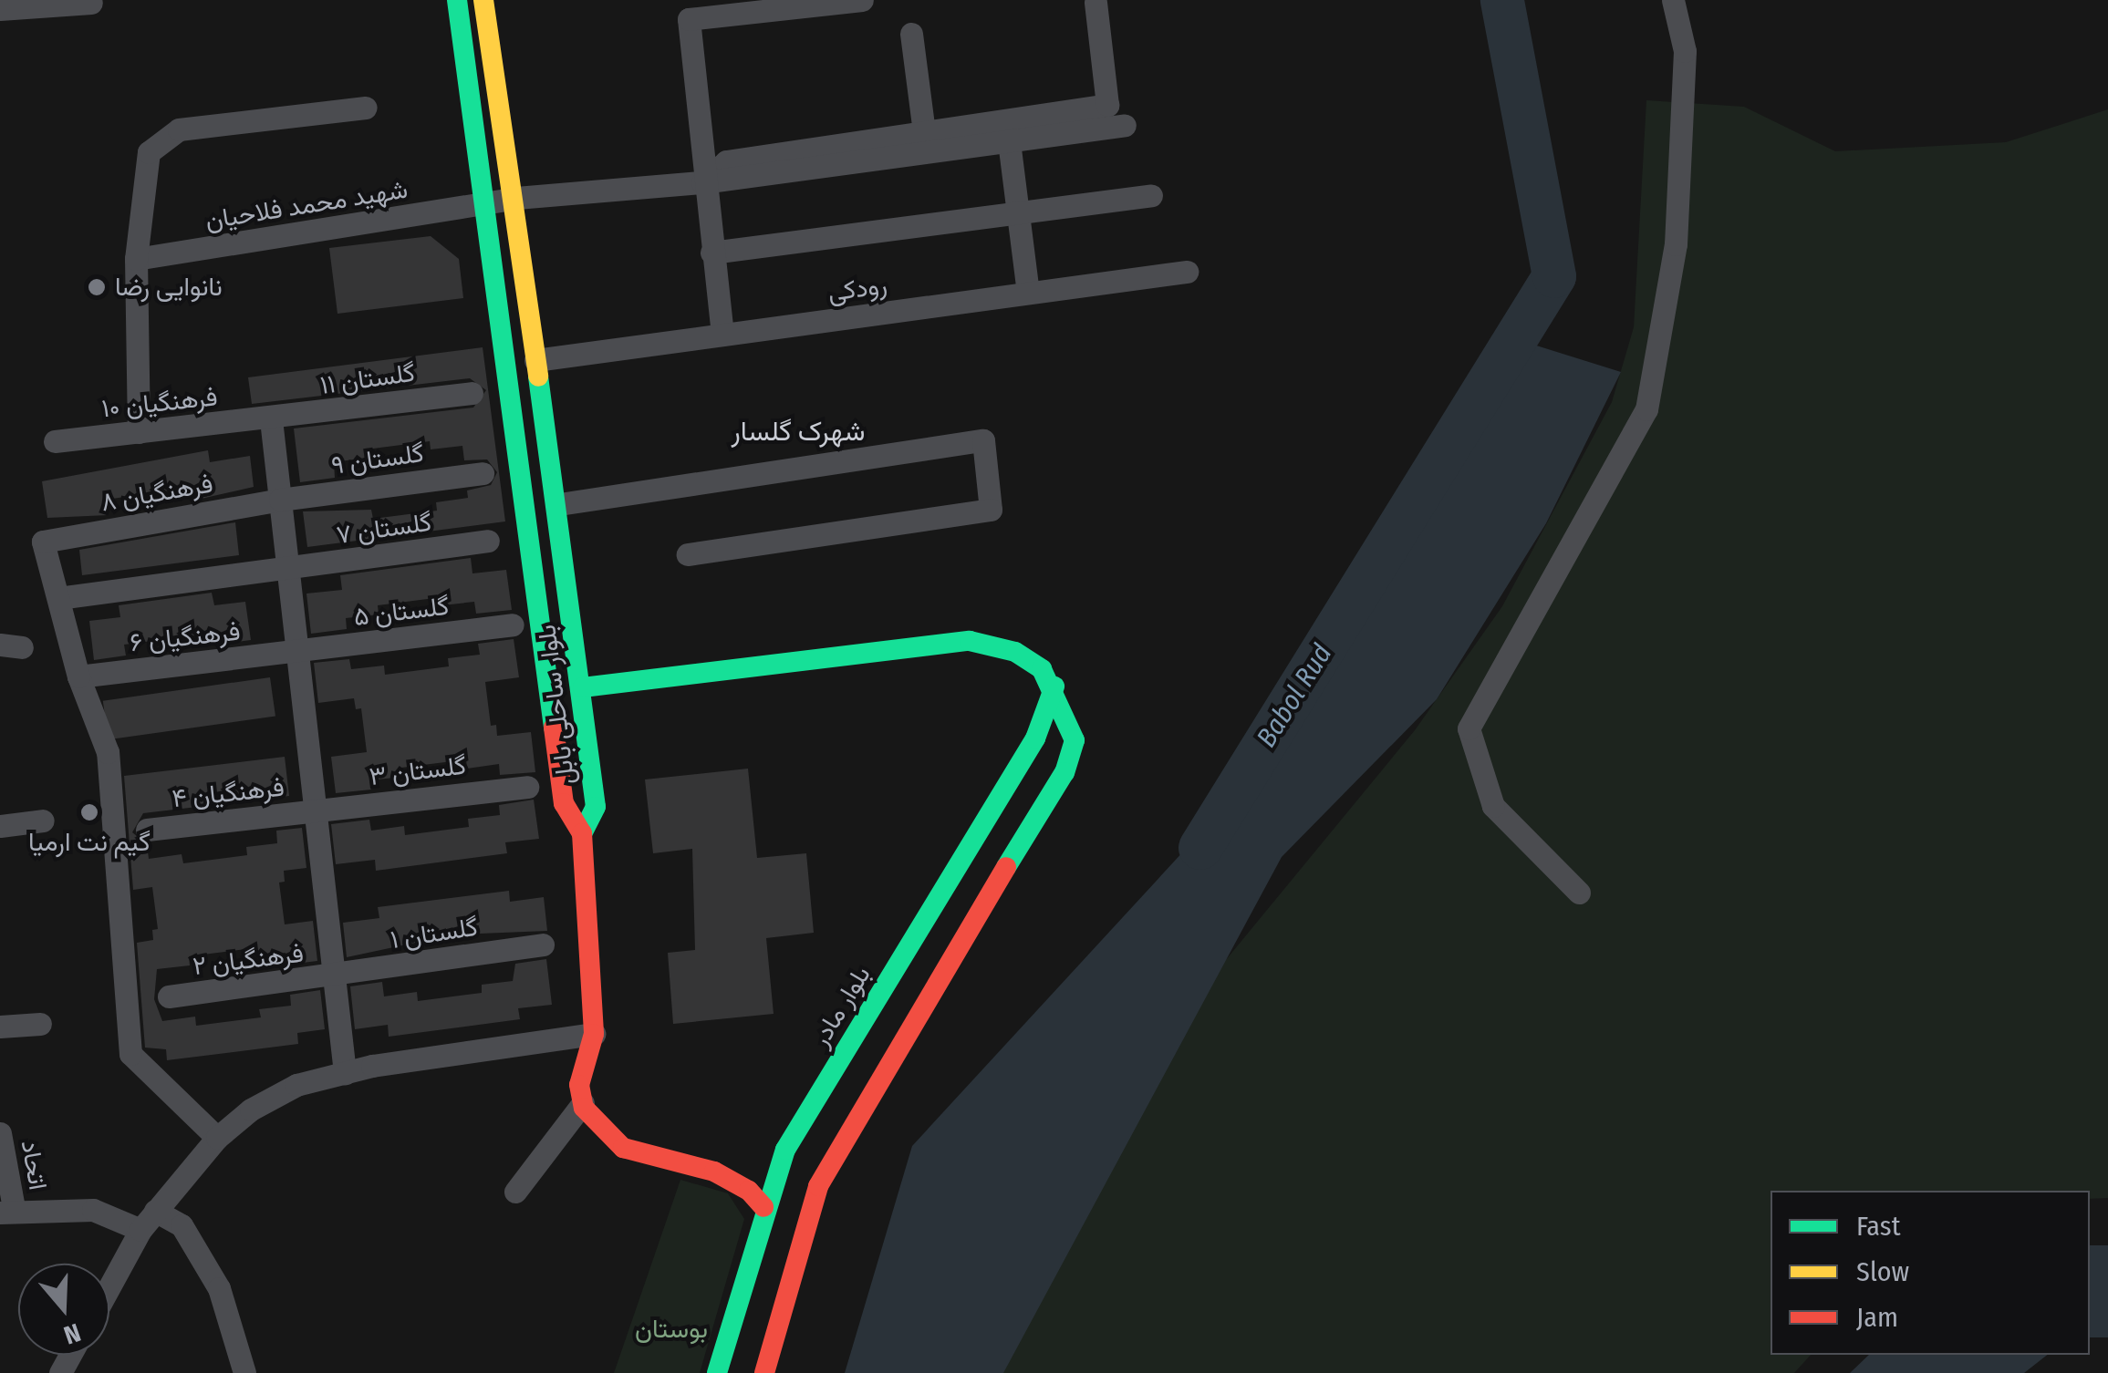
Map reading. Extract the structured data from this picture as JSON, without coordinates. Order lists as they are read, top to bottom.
{
  "streets": {
    "main road": ["بلوار ساحلی بابل", "بلوار مادر"],
    "street": [
      "شهید محمد فلاحیان",
      "رودکی",
      "گلستان ۱۱",
      "فرهنگیان ۱۰",
      "گلستان ۹",
      "فرهنگیان ۸",
      "گلستان ۷",
      "گلستان ۵",
      "فرهنگیان ۶",
      "گلستان ۳",
      "فرهنگیان ۴",
      "گلستان ۱",
      "فرهنگیان ۲",
      "اتحاد"
    ]
  },
  "crossings": [
    ["شهید محمد فلاحیان", "بلوار ساحلی بابل"],
    ["رودکی", "بلوار ساحلی بابل"],
    ["گلستان ۱۱", "فرهنگیان ۱۰"],
    ["گلستان ۹", "فرهنگیان ۸"],
    ["فرهنگیان ۸", "گلستان ۷"],
    ["گلستان ۵", "فرهنگیان ۶"],
    ["گلستان ۳", "فرهنگیان ۴"],
    ["گلستان ۱", "فرهنگیان ۲"]
  ],
  "districts": ["شهرک گلسار"],
  "water": ["Babol Rud"],
  "parks": ["بوستان"],
  "places": ["نانوایی رضا", "گیم نت ارمیا"],
  "legend": ["Fast", "Slow", "Jam"],
  "north": "bottom"
}
